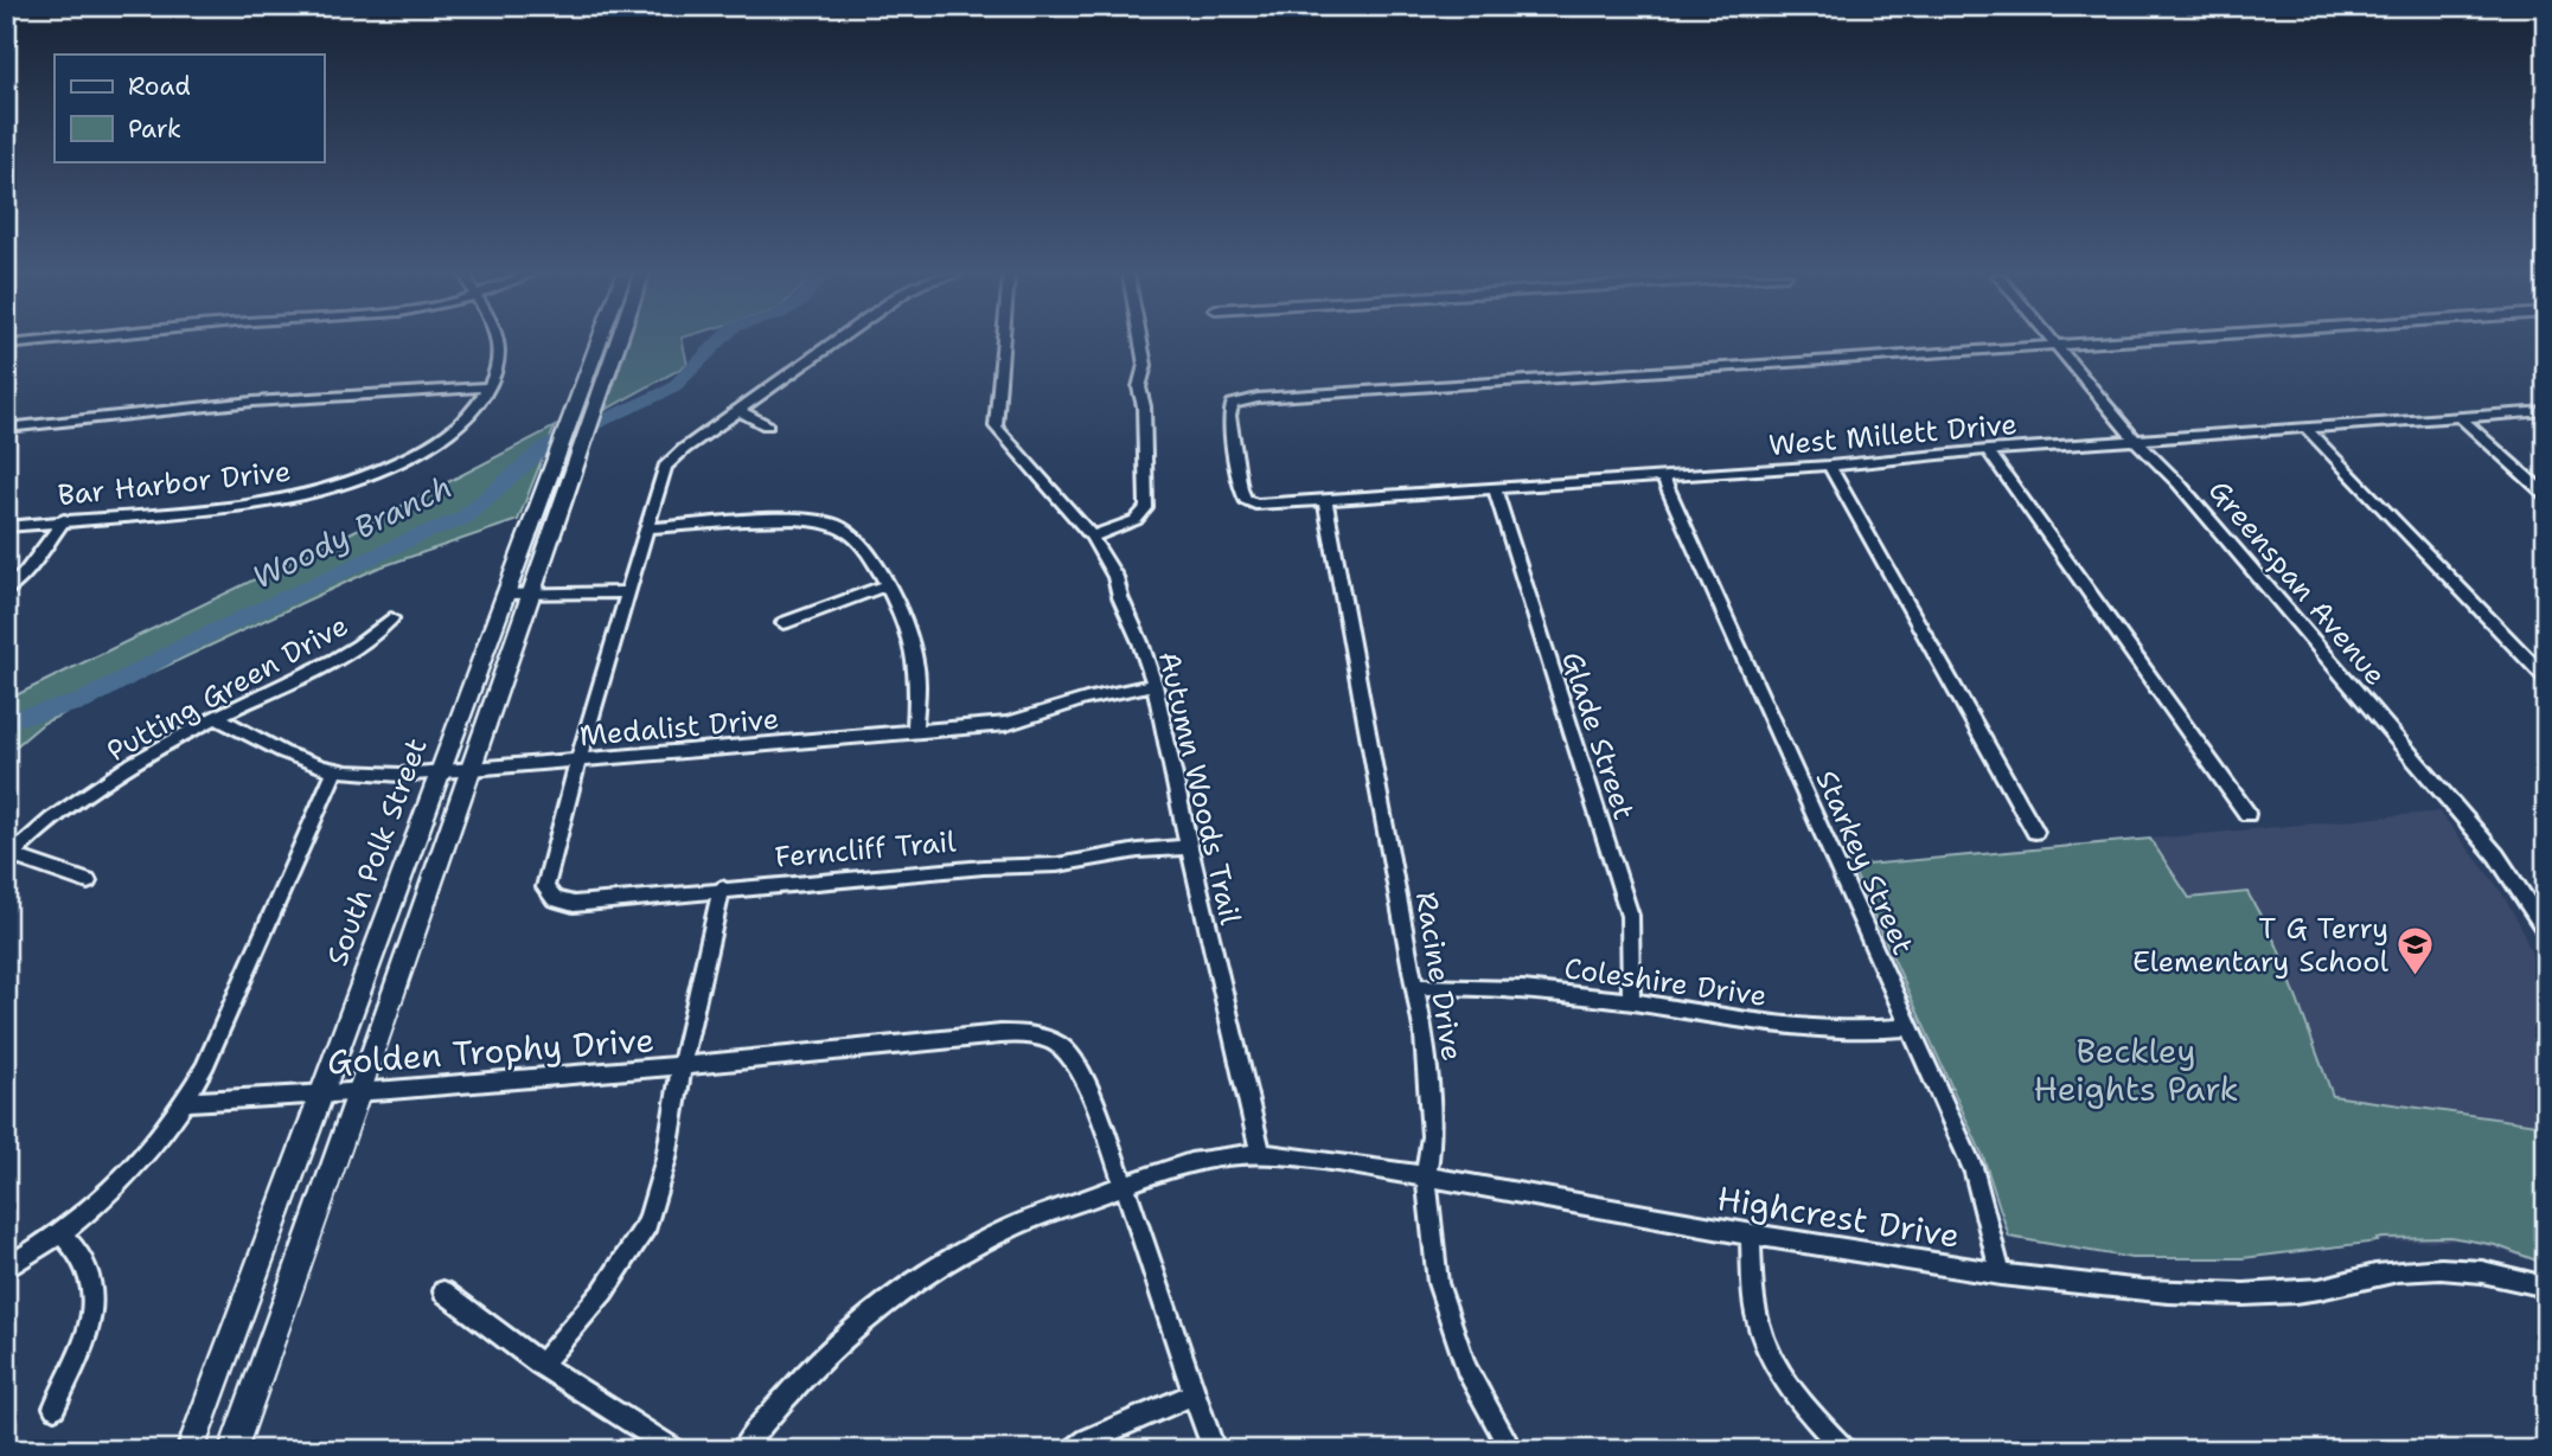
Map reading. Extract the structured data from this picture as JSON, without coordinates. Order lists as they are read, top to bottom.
{
  "streets": {
    "main road": ["South Polk Street"],
    "street": [
      "West Millett Drive",
      "Bar Harbor Drive",
      "Greenspan Avenue",
      "Putting Green Drive",
      "Medalist Drive",
      "Glade Street",
      "Autumn Woods Trail",
      "Ferncliff Trail",
      "Starkey Street",
      "Racine Drive",
      "Coleshire Drive",
      "Golden Trophy Drive",
      "Highcrest Drive"
    ]
  },
  "crossings": [
    ["West Millett Drive", "Greenspan Avenue"],
    ["West Millett Drive", "Glade Street"],
    ["West Millett Drive", "Starkey Street"],
    ["West Millett Drive", "Racine Drive"],
    ["Putting Green Drive", "Medalist Drive"],
    ["Medalist Drive", "Autumn Woods Trail"],
    ["Medalist Drive", "Ferncliff Trail"],
    ["Medalist Drive", "South Polk Street"],
    ["Glade Street", "Coleshire Drive"],
    ["Autumn Woods Trail", "Ferncliff Trail"],
    ["Autumn Woods Trail", "Highcrest Drive"],
    ["South Polk Street", "Golden Trophy Drive"],
    ["Starkey Street", "Coleshire Drive"],
    ["Starkey Street", "Highcrest Drive"],
    ["Racine Drive", "Coleshire Drive"],
    ["Racine Drive", "Highcrest Drive"],
    ["Golden Trophy Drive", "Highcrest Drive"]
  ],
  "water": ["Woody Branch"],
  "parks": ["Beckley Heights Park"],
  "places": {
    "school or university": ["T G Terry Elementary School"]
  },
  "legend": ["Road", "Park"]
}
